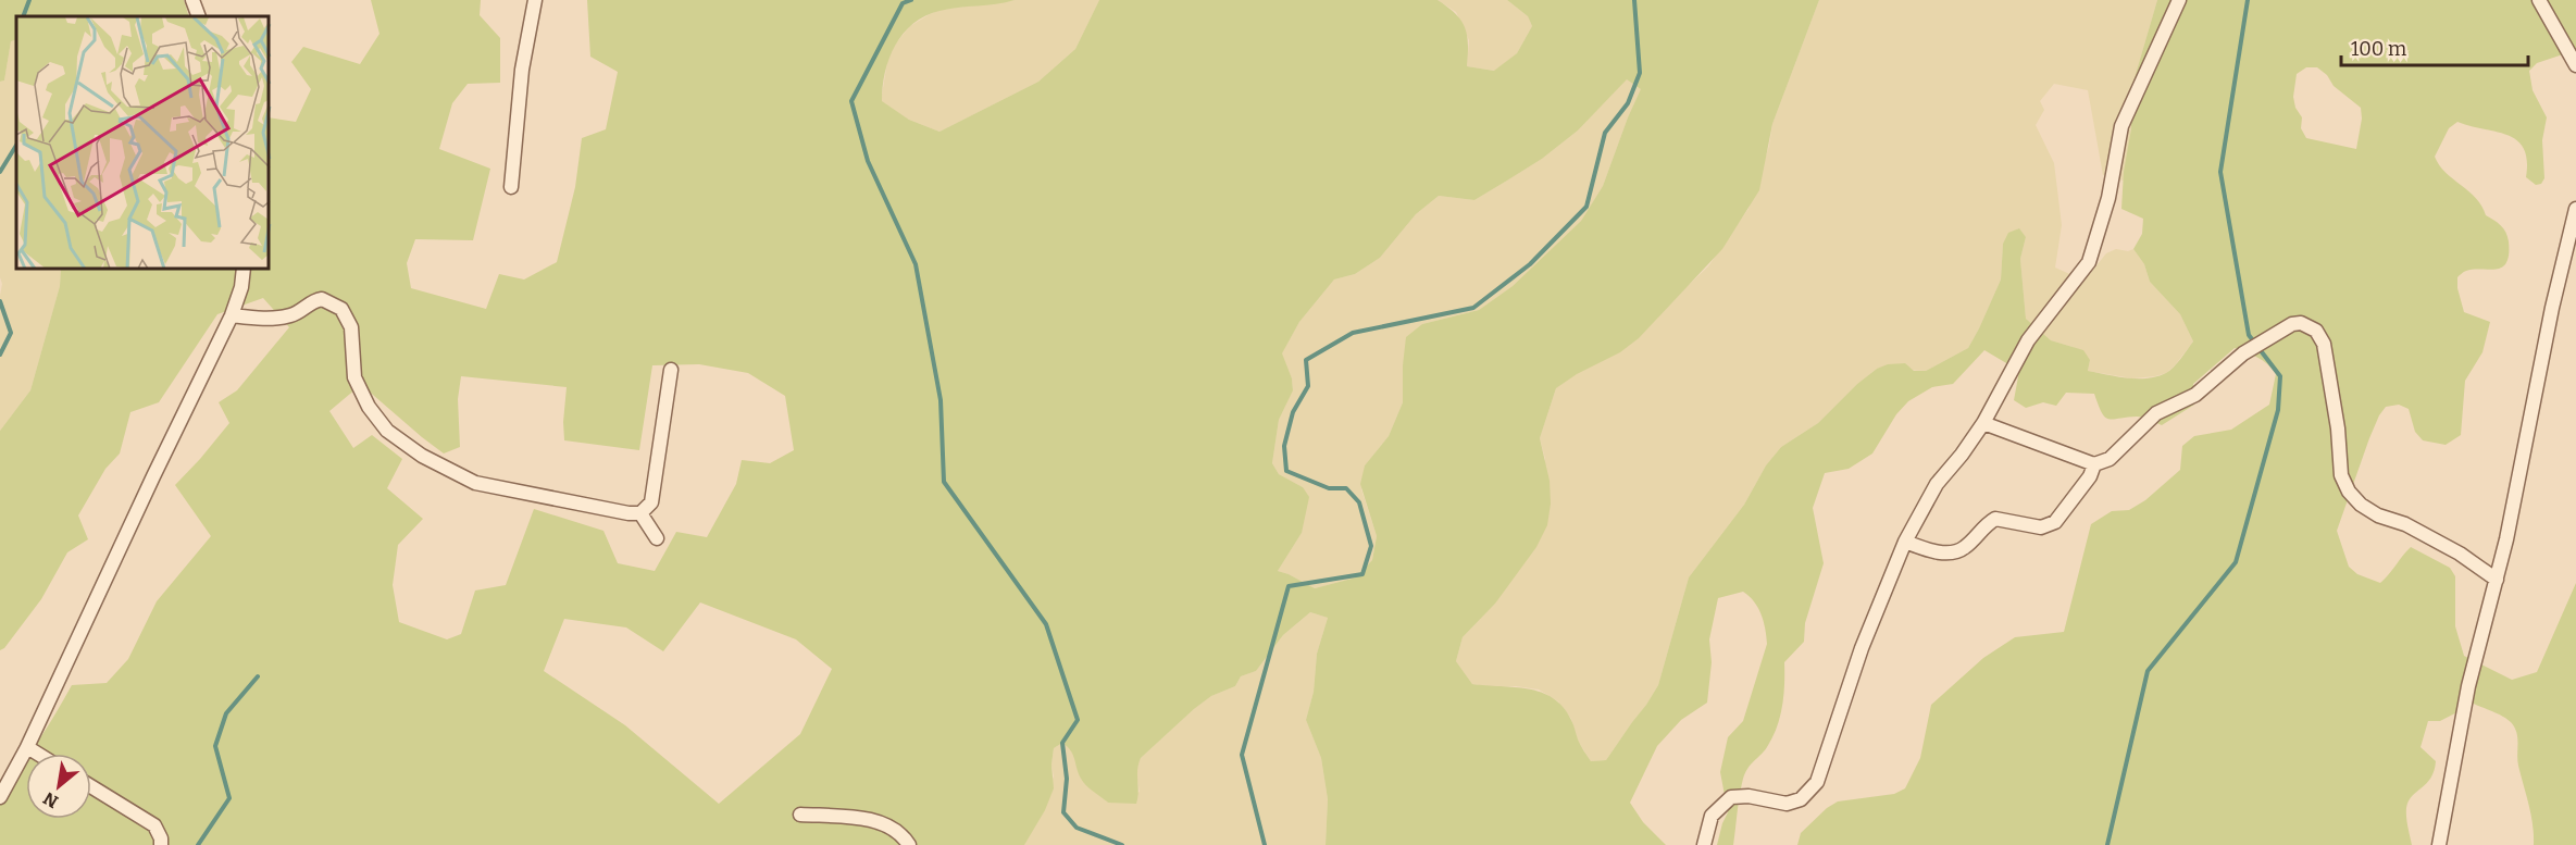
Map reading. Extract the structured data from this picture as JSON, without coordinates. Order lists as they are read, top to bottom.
{
  "scale_bar": "100 m",
  "north": "bottom left"
}
